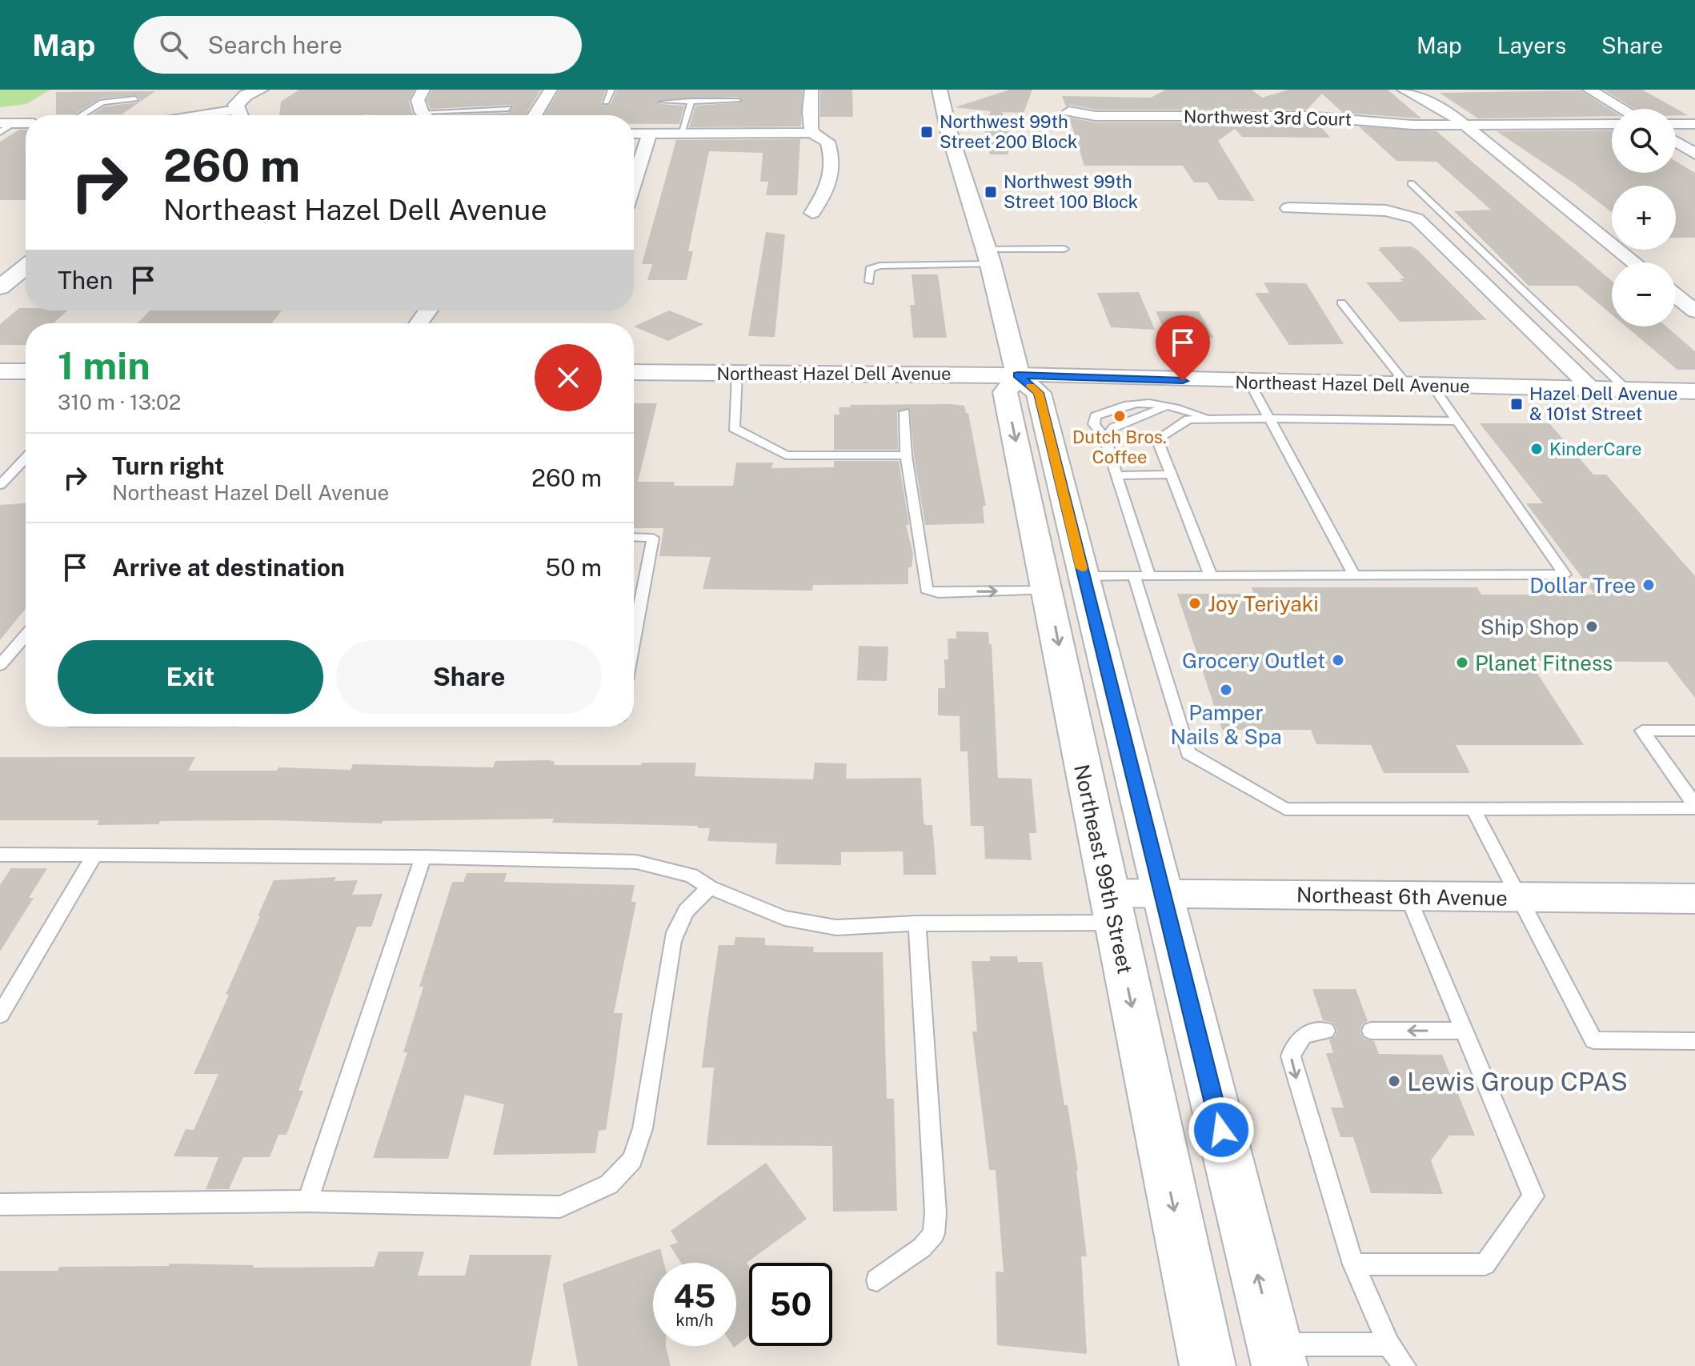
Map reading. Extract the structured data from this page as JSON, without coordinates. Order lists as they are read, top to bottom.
{
  "streets": {
    "main road": ["Northeast Hazel Dell Avenue", "Northeast 99th Street"],
    "street": ["Northwest 3rd Court", "Northeast 6th Avenue"]
  },
  "crossings": [
    ["Northeast Hazel Dell Avenue", "Northeast 99th Street"],
    ["Northeast 99th Street", "Northeast 6th Avenue"]
  ],
  "places": {
    "transit": ["Northwest 99th Street 200 Block", "Northwest 99th Street 100 Block", "Hazel Dell Avenue & 101st Street"],
    "other": [
      "Dutch Bros. Coffee",
      "KinderCare",
      "Dollar Tree",
      "Joy Teriyaki",
      "Ship Shop",
      "Grocery Outlet",
      "Planet Fitness",
      "Pamper Nails & Spa",
      "Lewis Group CPAS"
    ]
  },
  "page": {
    "header": "Map",
    "search": "Search here",
    "nav": ["Map", "Layers", "Share"],
    "map_buttons": ["+", "−"],
    "turn": ["260 m", "Northeast Hazel Dell Avenue"],
    "then": "Then",
    "heading": ["1 min", "310 m · 13:02"],
    "list": [
      {
        "name": "Turn right",
        "note": "Northeast Hazel Dell Avenue",
        "value": "260 m"
      },
      {
        "name": "Arrive at destination",
        "value": "50 m"
      }
    ],
    "buttons": ["Exit", "Share"],
    "speed": "45 km/h",
    "limit": "50"
  }
}
